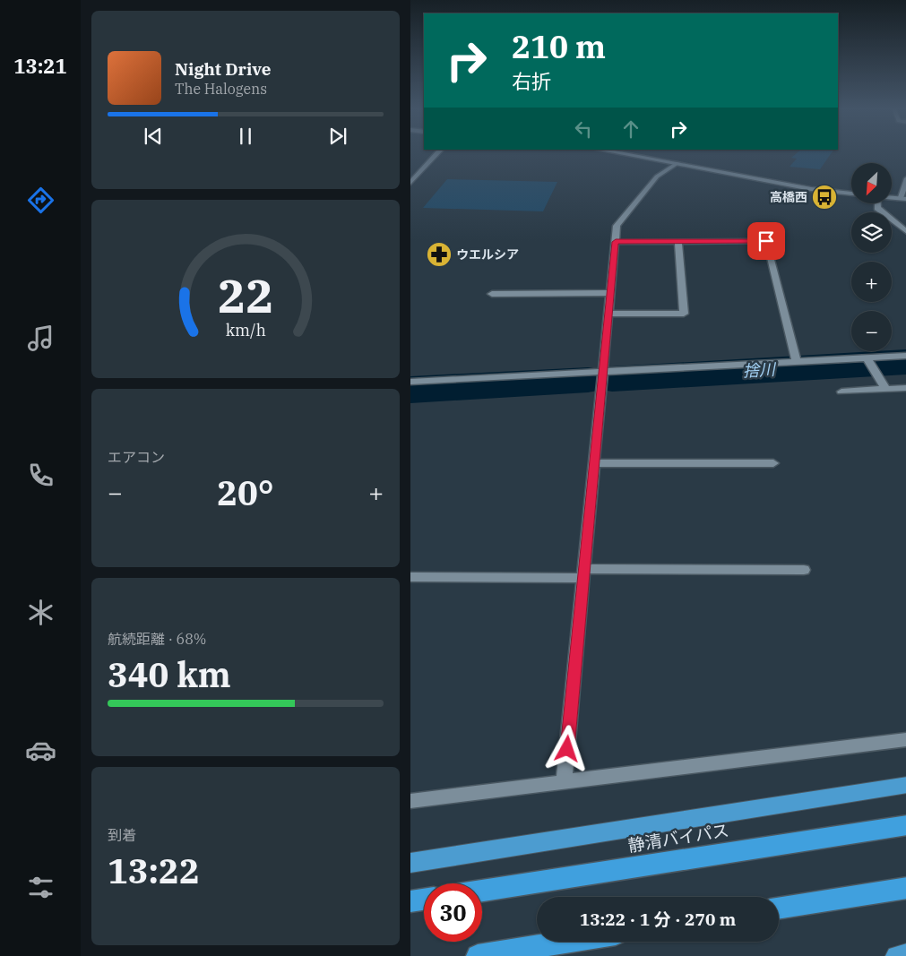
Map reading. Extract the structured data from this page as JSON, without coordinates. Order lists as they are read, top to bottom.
{
  "streets": {
    "highway": ["静清バイパス"]
  },
  "water": ["捨川"],
  "places": {
    "bus stop": ["高橋西"],
    "pharmacy": ["ウエルシア"]
  },
  "north": "bottom left",
  "page": {
    "tabs": "13:21",
    "turn": ["210 m", "右折"],
    "song": ["Night Drive", "The Halogens"],
    "map_buttons": ["+", "−"],
    "tile": [
      "エアコン",
      ["航続距離 · 68%", "340 km"],
      ["到着", "13:22"]
    ],
    "heat": ["−", "20°", "+"],
    "limit": "30",
    "trip": "13:22 · 1 分 · 270 m",
    "gauge": ["22", "km/h"]
  }
}
